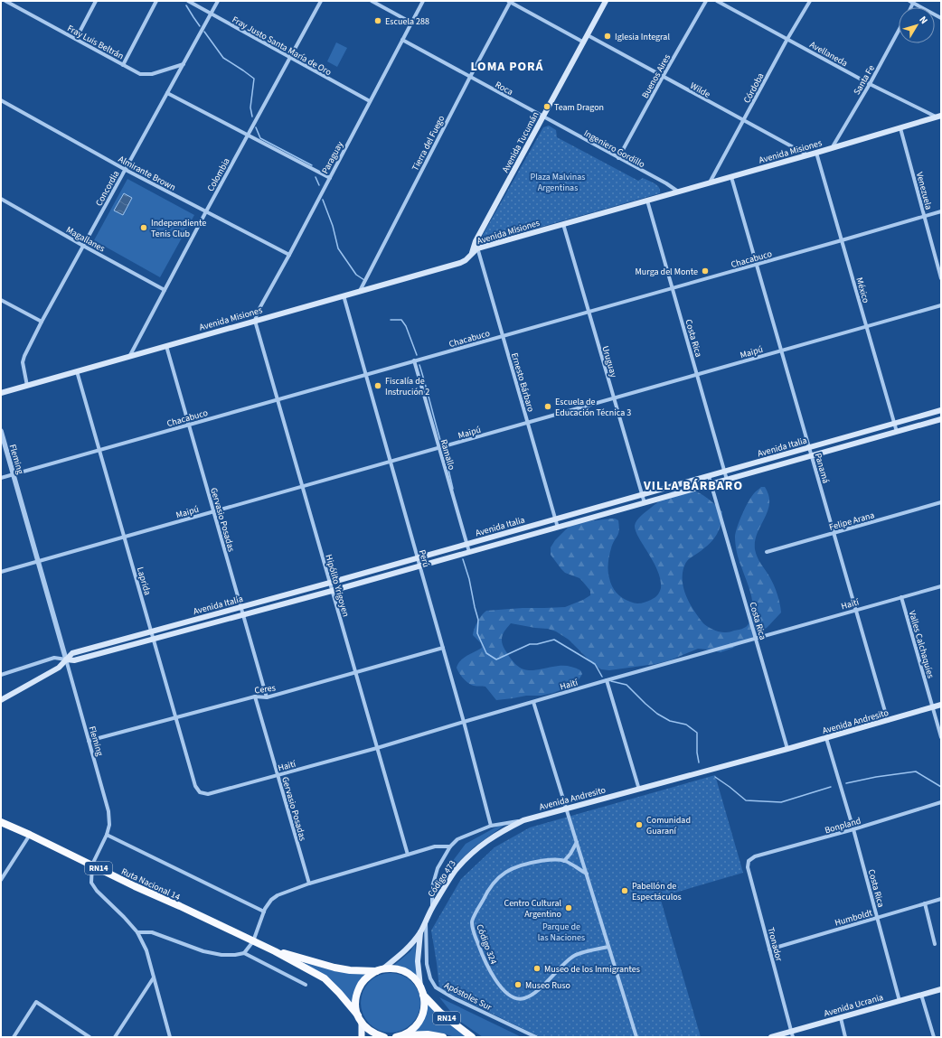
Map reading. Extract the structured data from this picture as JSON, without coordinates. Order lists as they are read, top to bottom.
{
  "streets": {
    "highway": ["RN14", "Ruta Nacional 14"],
    "main road": [
      "Avenida Tucumán",
      "Avenida Misiones",
      "Avenida Italia",
      "Avenida Andresito",
      "Código 473",
      "Avenida Ucrania"
    ],
    "street": [
      "Fray Luis Beltrán",
      "Fray Justo Santa María de Oro",
      "Avellaneda",
      "Buenos Aires",
      "Santa Fe",
      "Roca",
      "Córdoba",
      "Wilde",
      "Tierra del Fuego",
      "Ingeniero Gordillo",
      "Paraguay",
      "Almirante Brown",
      "Colombia",
      "Concordia",
      "Venezuela",
      "Magallanes",
      "Chacabuco",
      "México",
      "Costa Rica",
      "Maipú",
      "Uruguay",
      "Ernesto Bárbaro",
      "Ramallo",
      "Fleming",
      "Panamá",
      "Gervasio Posadas",
      "Felipe Arana",
      "Perú",
      "Laprida",
      "Hipólito Yrigoyen",
      "Haití",
      "Valles Calchaquíes",
      "Ceres",
      "Bonpland",
      "Humboldt",
      "Código 324",
      "Tronador",
      "Apóstoles Sur"
    ]
  },
  "crossings": [
    ["Fray Luis Beltrán", "Concordia"],
    ["Fray Justo Santa María de Oro", "Paraguay"],
    ["Fray Justo Santa María de Oro", "Colombia"],
    ["Fray Justo Santa María de Oro", "Concordia"],
    ["Avellaneda", "Santa Fe"],
    ["Avellaneda", "Córdoba"],
    ["Avellaneda", "Avenida Misiones"],
    ["Buenos Aires", "Wilde"],
    ["Buenos Aires", "Ingeniero Gordillo"],
    ["Santa Fe", "Avenida Misiones"],
    ["Roca", "Avenida Tucumán"],
    ["Roca", "Tierra del Fuego"],
    ["Roca", "Ingeniero Gordillo"],
    ["Roca", "Paraguay"],
    ["Córdoba", "Wilde"],
    ["Córdoba", "Avenida Misiones"],
    ["Wilde", "Avenida Tucumán"],
    ["Wilde", "Avenida Misiones"],
    ["Avenida Tucumán", "Ingeniero Gordillo"],
    ["Avenida Tucumán", "Avenida Misiones"],
    ["Avenida Tucumán", "Ernesto Bárbaro"],
    ["Tierra del Fuego", "Avenida Misiones"],
    ["Ingeniero Gordillo", "Avenida Misiones"],
    ["Avenida Misiones", "Paraguay"],
    ["Avenida Misiones", "Colombia"],
    ["Avenida Misiones", "Concordia"],
    ["Avenida Misiones", "Venezuela"],
    ["Avenida Misiones", "México"],
    ["Avenida Misiones", "Costa Rica"],
    ["Avenida Misiones", "Uruguay"],
    ["Avenida Misiones", "Ernesto Bárbaro"],
    ["Avenida Misiones", "Panamá"],
    ["Avenida Misiones", "Gervasio Posadas"],
    ["Avenida Misiones", "Perú"],
    ["Avenida Misiones", "Laprida"],
    ["Avenida Misiones", "Hipólito Yrigoyen"],
    ["Paraguay", "Almirante Brown"],
    ["Paraguay", "Hipólito Yrigoyen"],
    ["Almirante Brown", "Colombia"],
    ["Almirante Brown", "Concordia"],
    ["Colombia", "Magallanes"],
    ["Concordia", "Magallanes"],
    ["Venezuela", "Chacabuco"],
    ["Chacabuco", "México"],
    ["Chacabuco", "Costa Rica"],
    ["Chacabuco", "Uruguay"],
    ["Chacabuco", "Ernesto Bárbaro"],
    ["Chacabuco", "Ramallo"],
    ["Chacabuco", "Fleming"],
    ["Chacabuco", "Panamá"],
    ["Chacabuco", "Gervasio Posadas"],
    ["Chacabuco", "Perú"],
    ["Chacabuco", "Laprida"],
    ["Chacabuco", "Hipólito Yrigoyen"],
    ["México", "Maipú"],
    ["México", "Avenida Italia"],
    ["Costa Rica", "Maipú"],
    ["Costa Rica", "Avenida Italia"],
    ["Costa Rica", "Haití"],
    ["Costa Rica", "Avenida Andresito"],
    ["Costa Rica", "Bonpland"],
    ["Costa Rica", "Humboldt"],
    ["Costa Rica", "Avenida Ucrania"],
    ["Maipú", "Uruguay"],
    ["Maipú", "Ernesto Bárbaro"],
    ["Maipú", "Ramallo"],
    ["Maipú", "Fleming"],
    ["Maipú", "Panamá"],
    ["Maipú", "Gervasio Posadas"],
    ["Maipú", "Perú"],
    ["Maipú", "Laprida"],
    ["Maipú", "Hipólito Yrigoyen"],
    ["Uruguay", "Avenida Italia"],
    ["Ernesto Bárbaro", "Avenida Italia"],
    ["Avenida Italia", "Ramallo"],
    ["Avenida Italia", "Fleming"],
    ["Avenida Italia", "Panamá"],
    ["Avenida Italia", "Gervasio Posadas"],
    ["Avenida Italia", "Perú"],
    ["Avenida Italia", "Laprida"],
    ["Avenida Italia", "Hipólito Yrigoyen"],
    ["Fleming", "Ceres"],
    ["Fleming", "Ruta Nacional 14"],
    ["Panamá", "Felipe Arana"],
    ["Panamá", "Haití"],
    ["Panamá", "Avenida Andresito"],
    ["Gervasio Posadas", "Haití"],
    ["Gervasio Posadas", "Ceres"],
    ["Perú", "Haití"],
    ["Perú", "Ceres"],
    ["Perú", "Avenida Andresito"],
    ["Laprida", "Haití"],
    ["Laprida", "Ceres"],
    ["Hipólito Yrigoyen", "Haití"],
    ["Hipólito Yrigoyen", "Ceres"],
    ["Haití", "Valles Calchaquíes"],
    ["Valles Calchaquíes", "Avenida Andresito"],
    ["Avenida Andresito", "Código 473"],
    ["Bonpland", "Tronador"],
    ["RN14", "Ruta Nacional 14"],
    ["Código 473", "Apóstoles Sur"],
    ["Humboldt", "Tronador"],
    ["Tronador", "Avenida Ucrania"]
  ],
  "districts": ["LOMA PORÁ", "VILLA BÁRBARO"],
  "parks": ["Plaza Malvinas Argentinas", "Parque de las Naciones"],
  "places": [
    "Escuela 288",
    "Iglesia Integral",
    "Team Dragon",
    "Independiente Tenis Club",
    "Murga del Monte",
    "Fiscalía de Instrución 2",
    "Escuela de Educación Técnica 3",
    "Comunidad Guaraní",
    "Pabellón de Espectáculos",
    "Centro Cultural Argentino",
    "Museo de los Inmigrantes",
    "Museo Ruso"
  ],
  "north": "top right"
}
